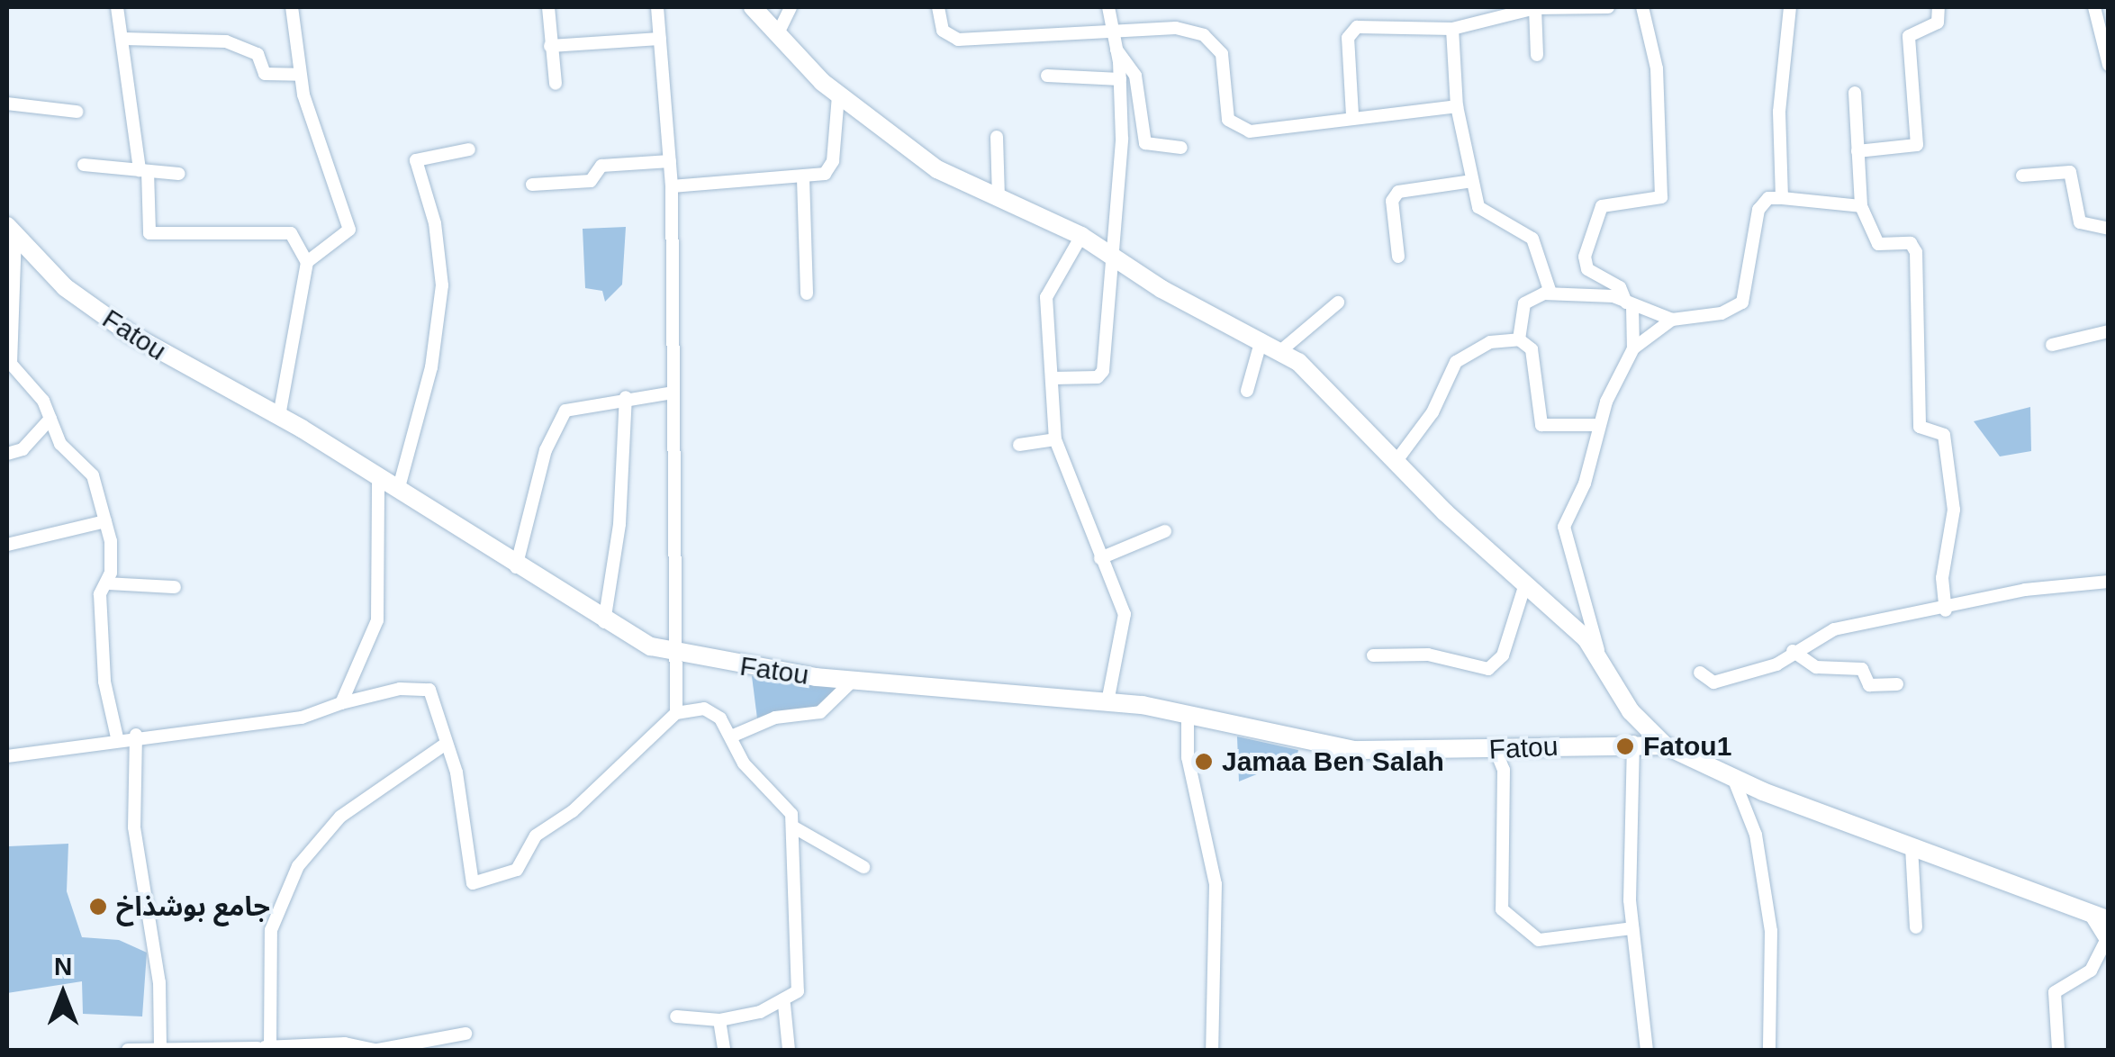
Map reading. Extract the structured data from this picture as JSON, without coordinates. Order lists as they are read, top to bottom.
{
  "streets": {
    "street": ["Fatou"]
  },
  "places": ["Fatou1", "Jamaa Ben Salah", "جامع بوشذاخ"],
  "north": "top"
}
